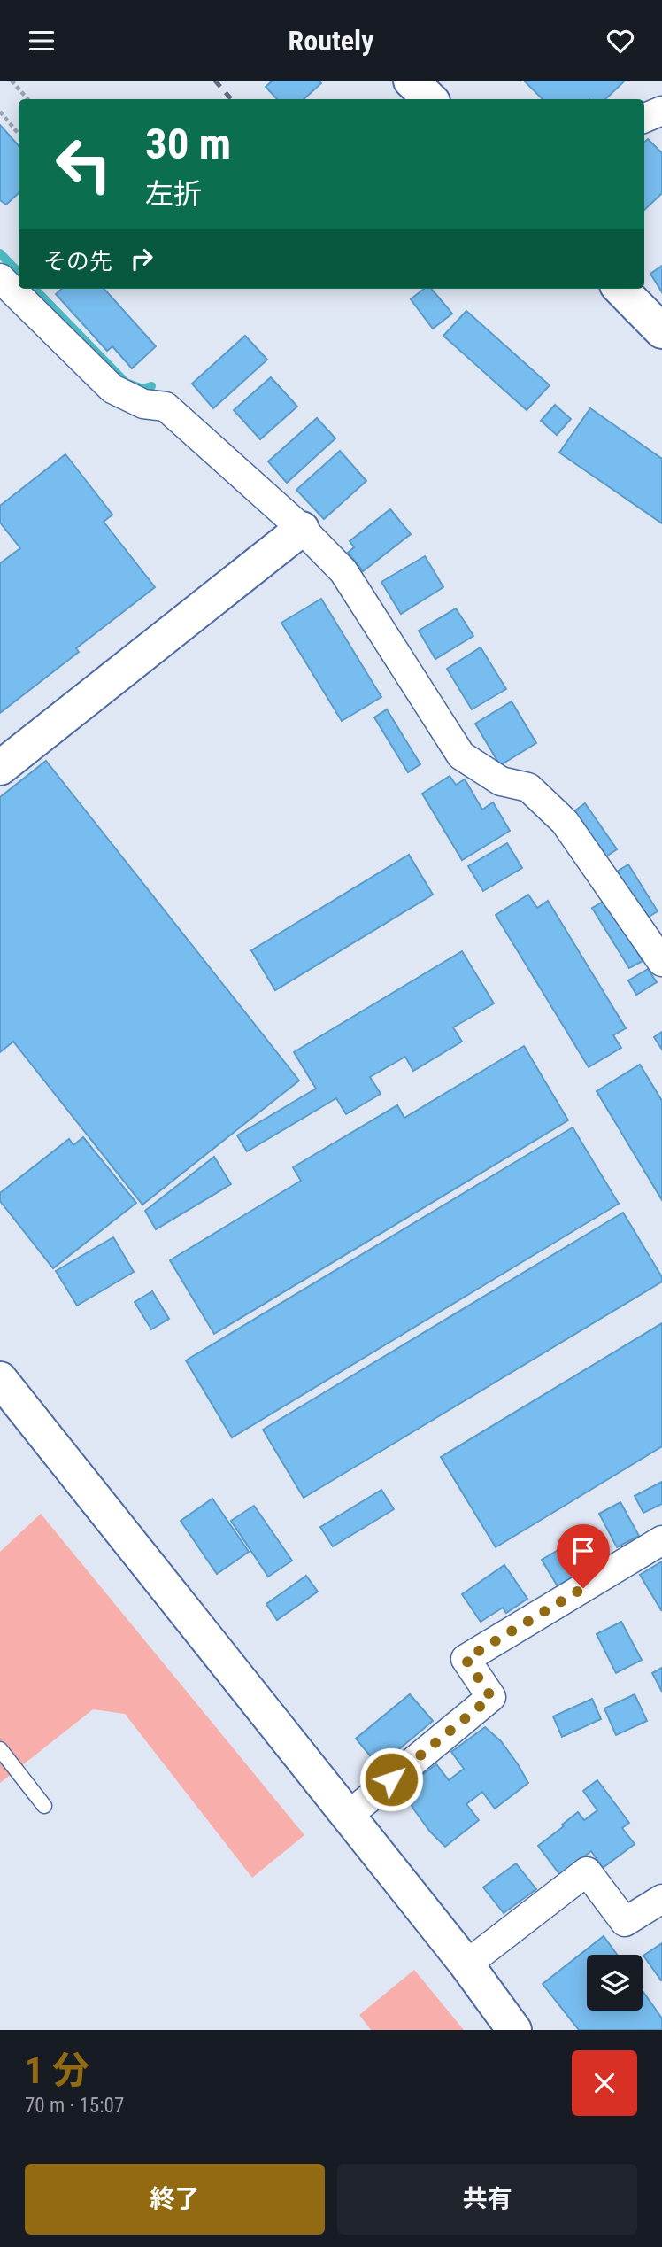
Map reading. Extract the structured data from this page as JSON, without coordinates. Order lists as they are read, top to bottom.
{
  "page": {
    "header": "Routely",
    "turn": ["30 m", "左折"],
    "then": "その先",
    "heading": ["1 分", "70 m · 15:07"],
    "buttons": ["終了", "共有"]
  }
}
